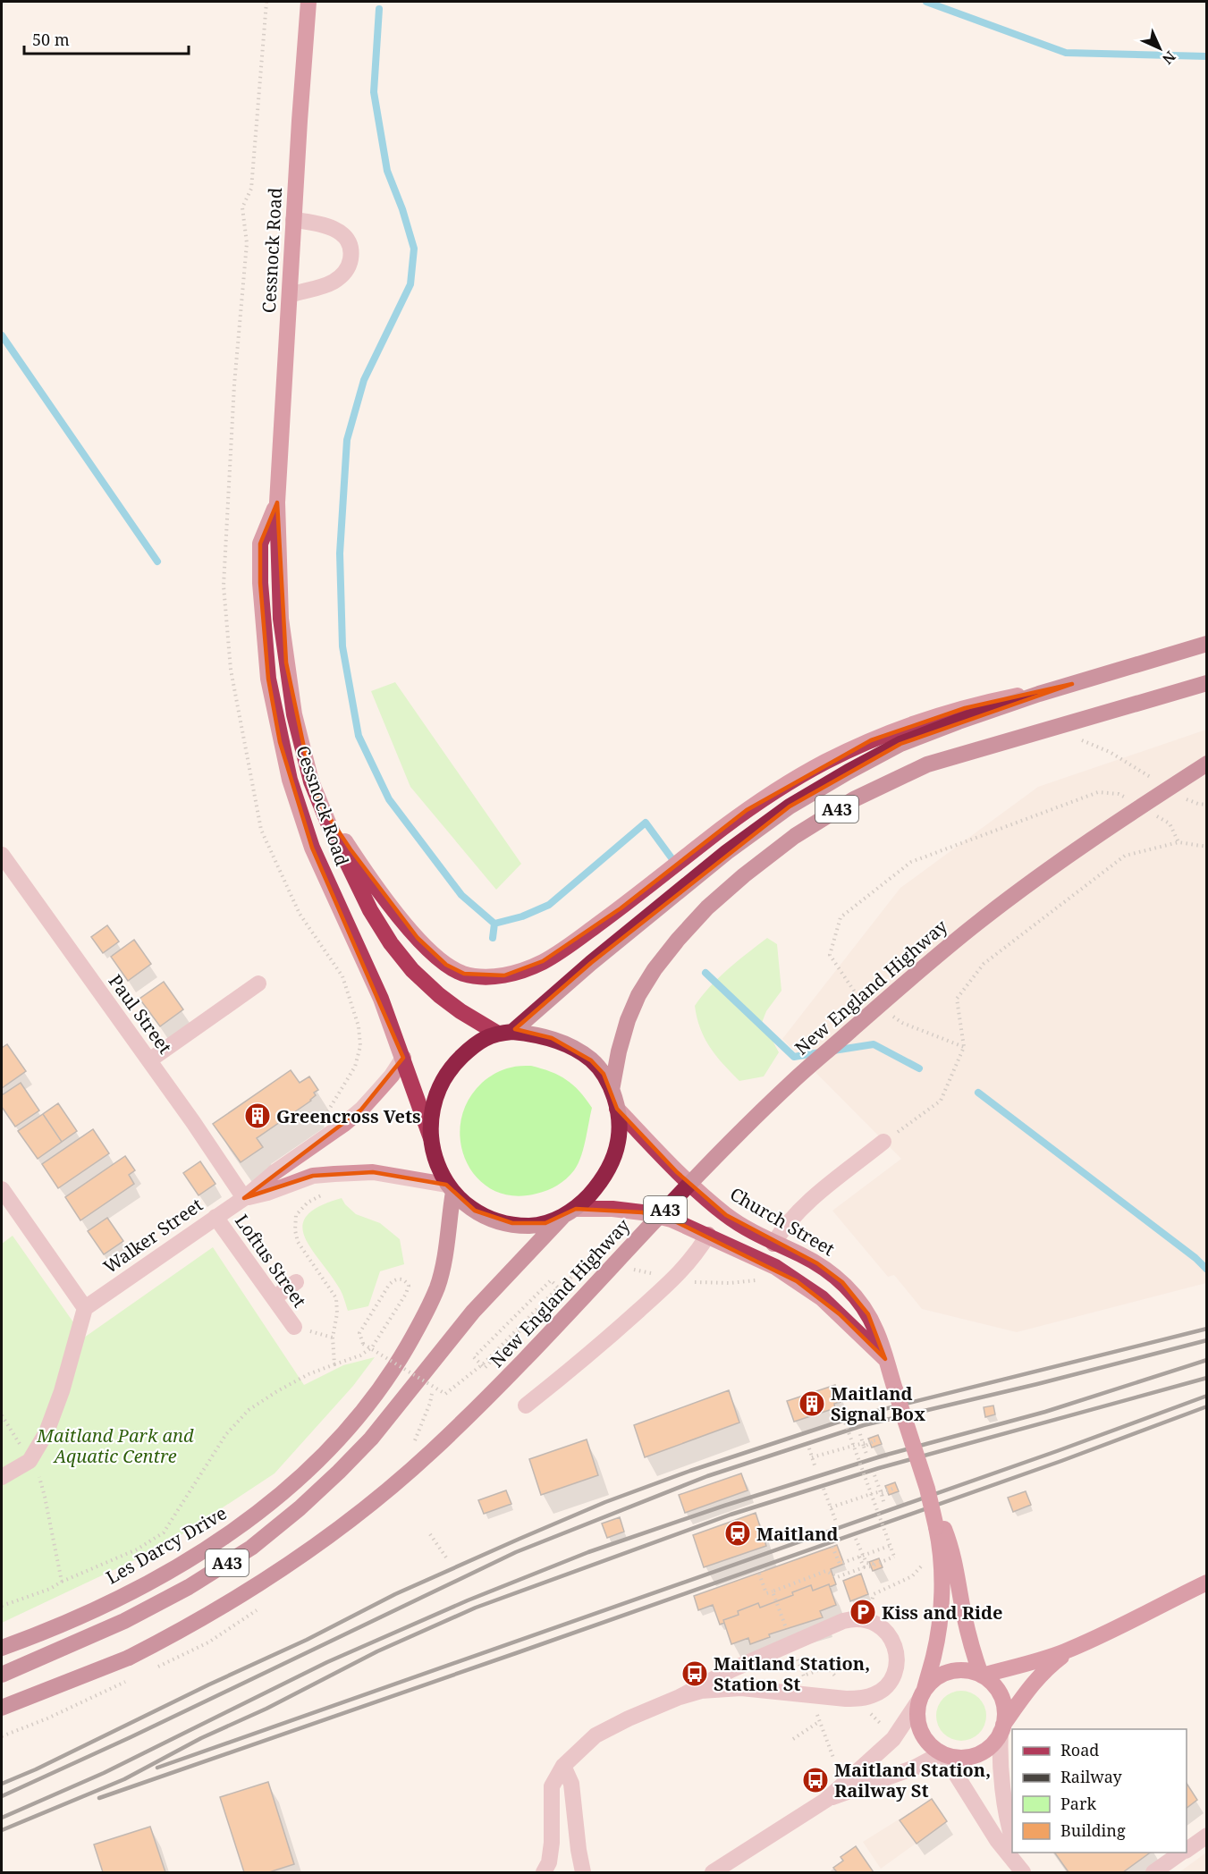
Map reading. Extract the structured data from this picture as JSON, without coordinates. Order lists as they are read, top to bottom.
{
  "streets": {
    "highway": ["A43", "New England Highway", "Les Darcy Drive"],
    "main road": ["Cessnock Road", "Church Street"],
    "street": ["Paul Street", "Walker Street", "Loftus Street"]
  },
  "crossings": [
    ["Cessnock Road", "A43"],
    ["Cessnock Road", "Church Street"],
    ["Cessnock Road", "Walker Street"],
    ["Cessnock Road", "Les Darcy Drive"],
    ["A43", "Church Street"],
    ["A43", "Walker Street"],
    ["A43", "Les Darcy Drive"],
    ["Paul Street", "Walker Street"],
    ["Church Street", "Walker Street"],
    ["Church Street", "Les Darcy Drive"],
    ["Walker Street", "Loftus Street"],
    ["Walker Street", "Les Darcy Drive"]
  ],
  "parks": ["Maitland Park and Aquatic Centre"],
  "places": {
    "building": ["Greencross Vets", "Maitland Signal Box"],
    "station": ["Maitland"],
    "parking": ["Kiss and Ride"],
    "bus stop": ["Maitland Station, Station St", "Maitland Station, Railway St"]
  },
  "legend": [
    "Road",
    "Railway",
    "Park",
    "Building"
  ],
  "scale_bar": "50 m",
  "north": "bottom right"
}
